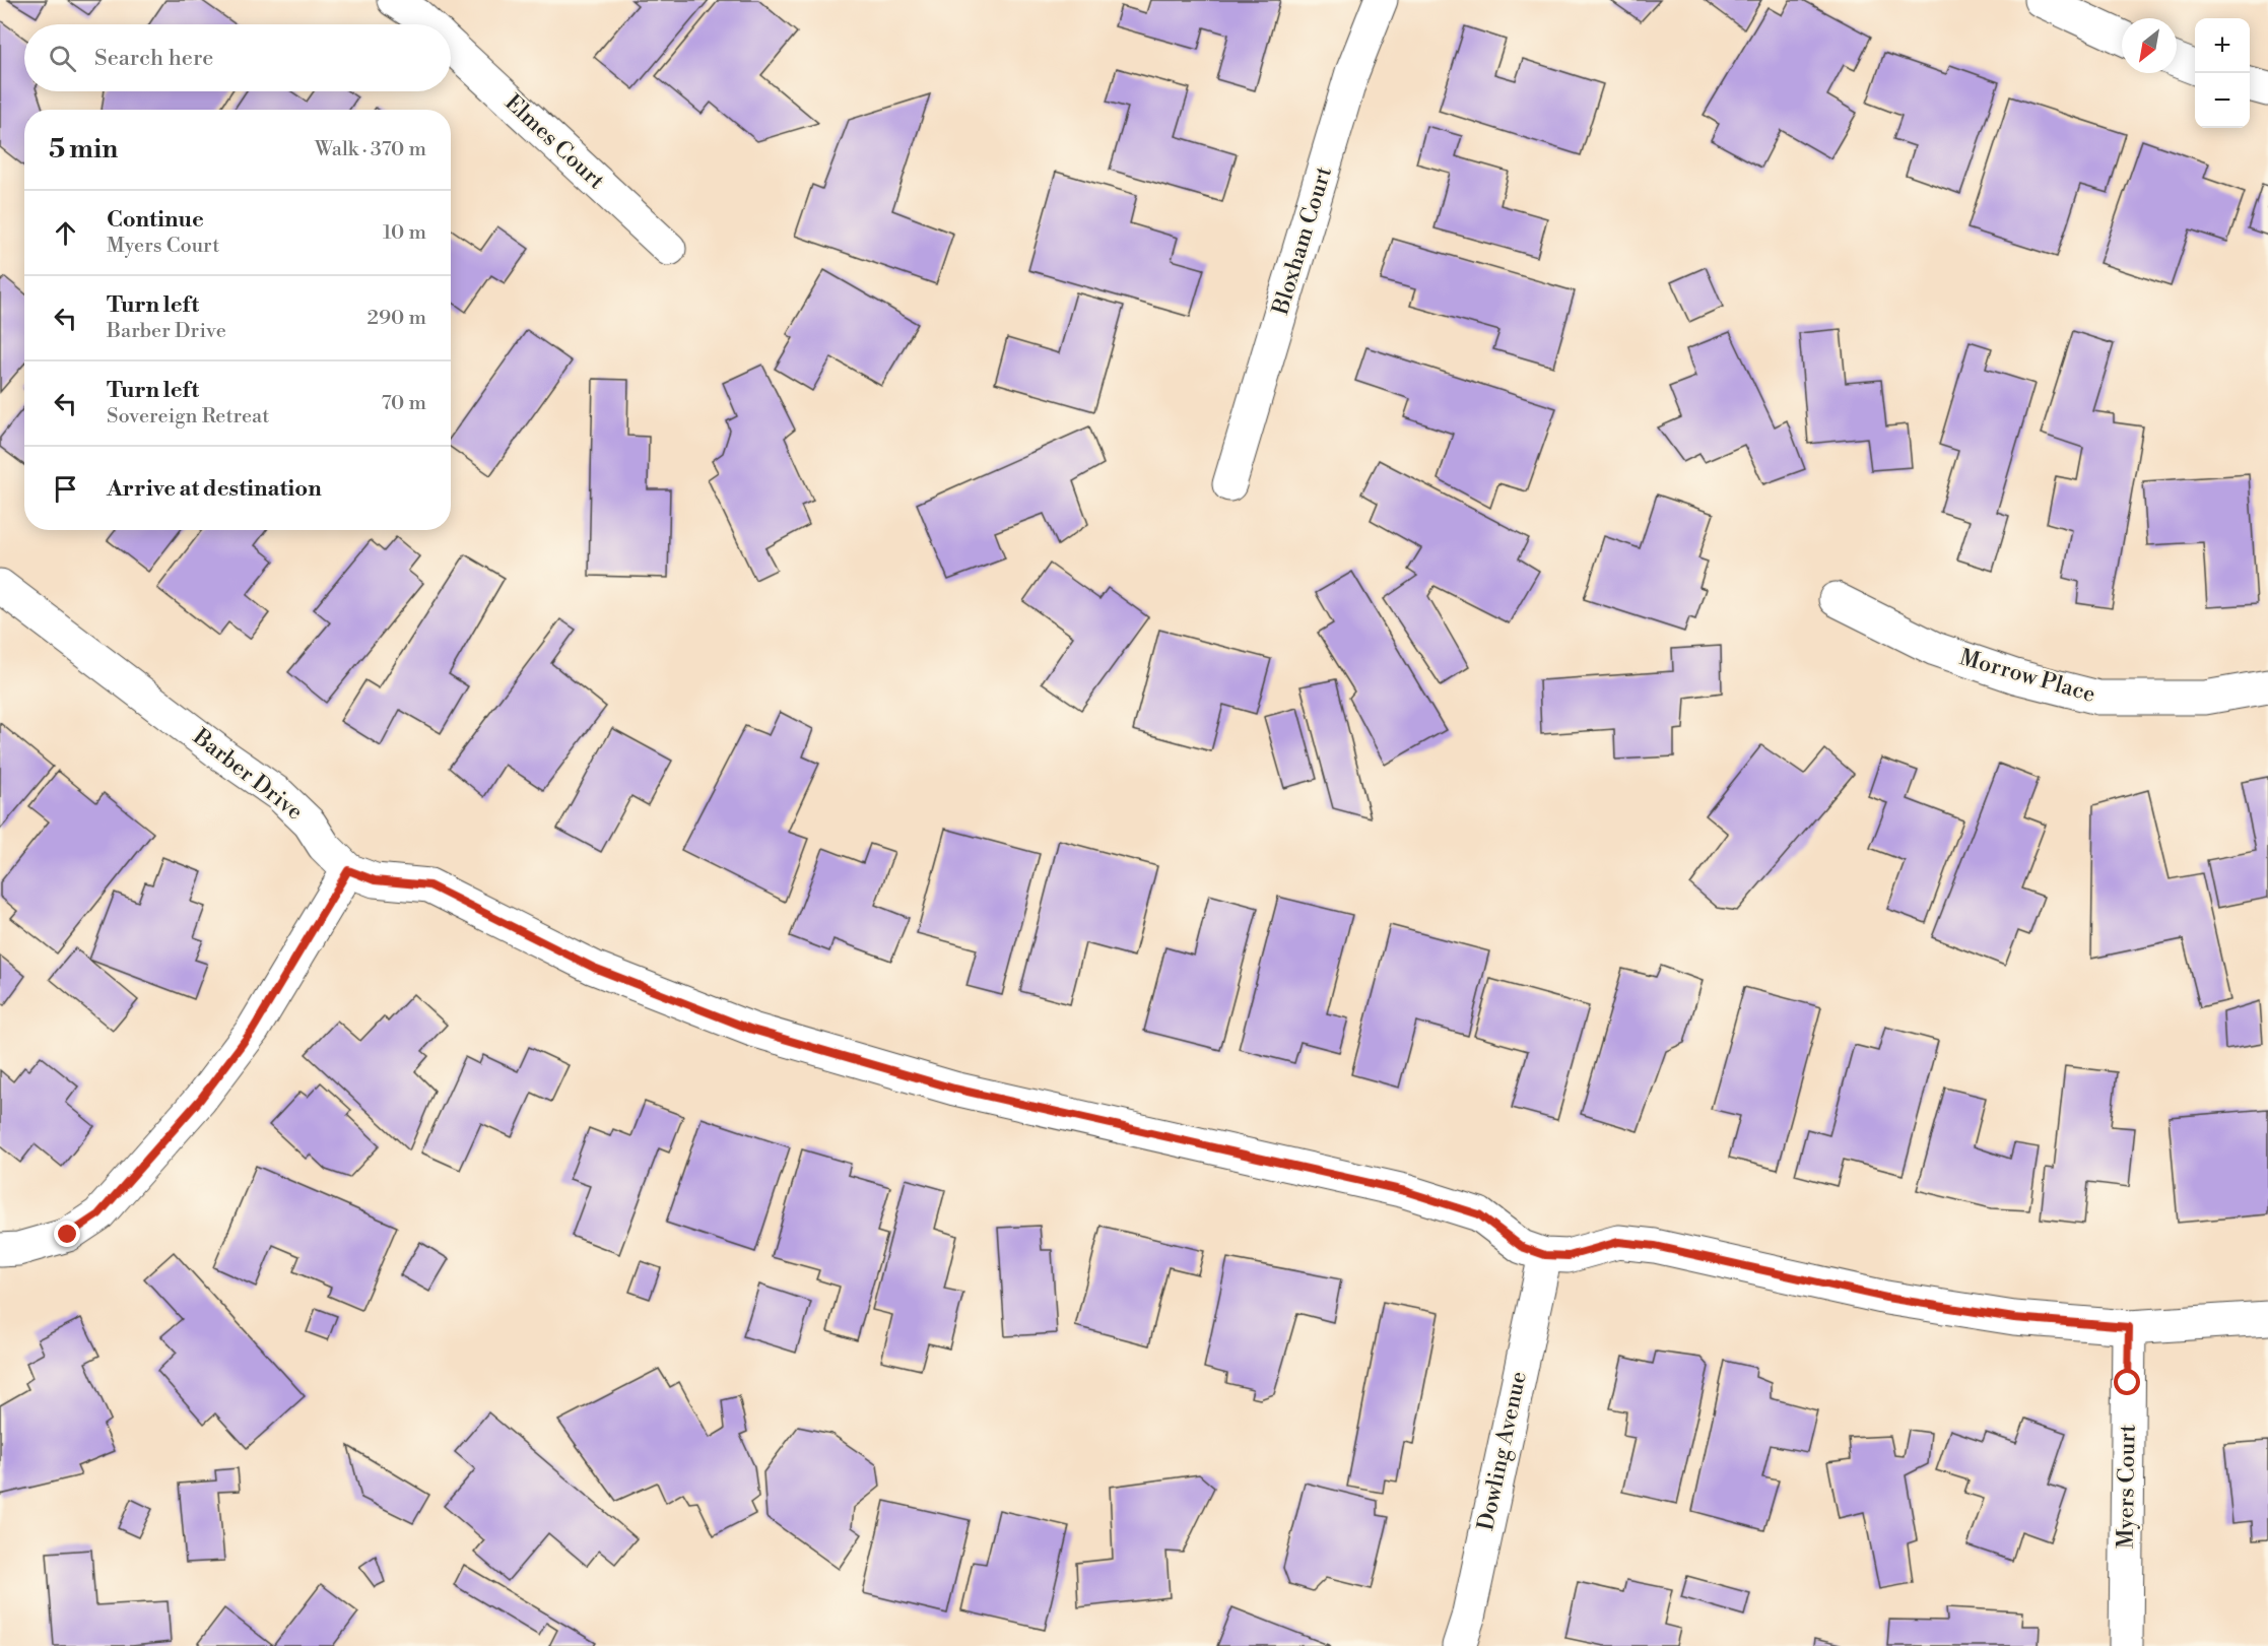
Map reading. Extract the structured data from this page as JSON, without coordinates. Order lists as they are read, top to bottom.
{
  "streets": {
    "street": [
      "Elmes Court",
      "Bloxham Court",
      "Morrow Place",
      "Barber Drive",
      "Dowling Avenue",
      "Myers Court"
    ]
  },
  "crossings": [
    ["Barber Drive", "Dowling Avenue"],
    ["Barber Drive", "Myers Court"]
  ],
  "north": "bottom left",
  "page": {
    "map_buttons": ["+", "−"],
    "search": "Search here",
    "heading": ["5 min", "Walk · 370 m"],
    "list": [
      ["Continue", "Myers Court", "10 m"],
      ["Turn left", "Barber Drive", "290 m"],
      ["Turn left", "Sovereign Retreat", "70 m"],
      "Arrive at destination"
    ]
  }
}
